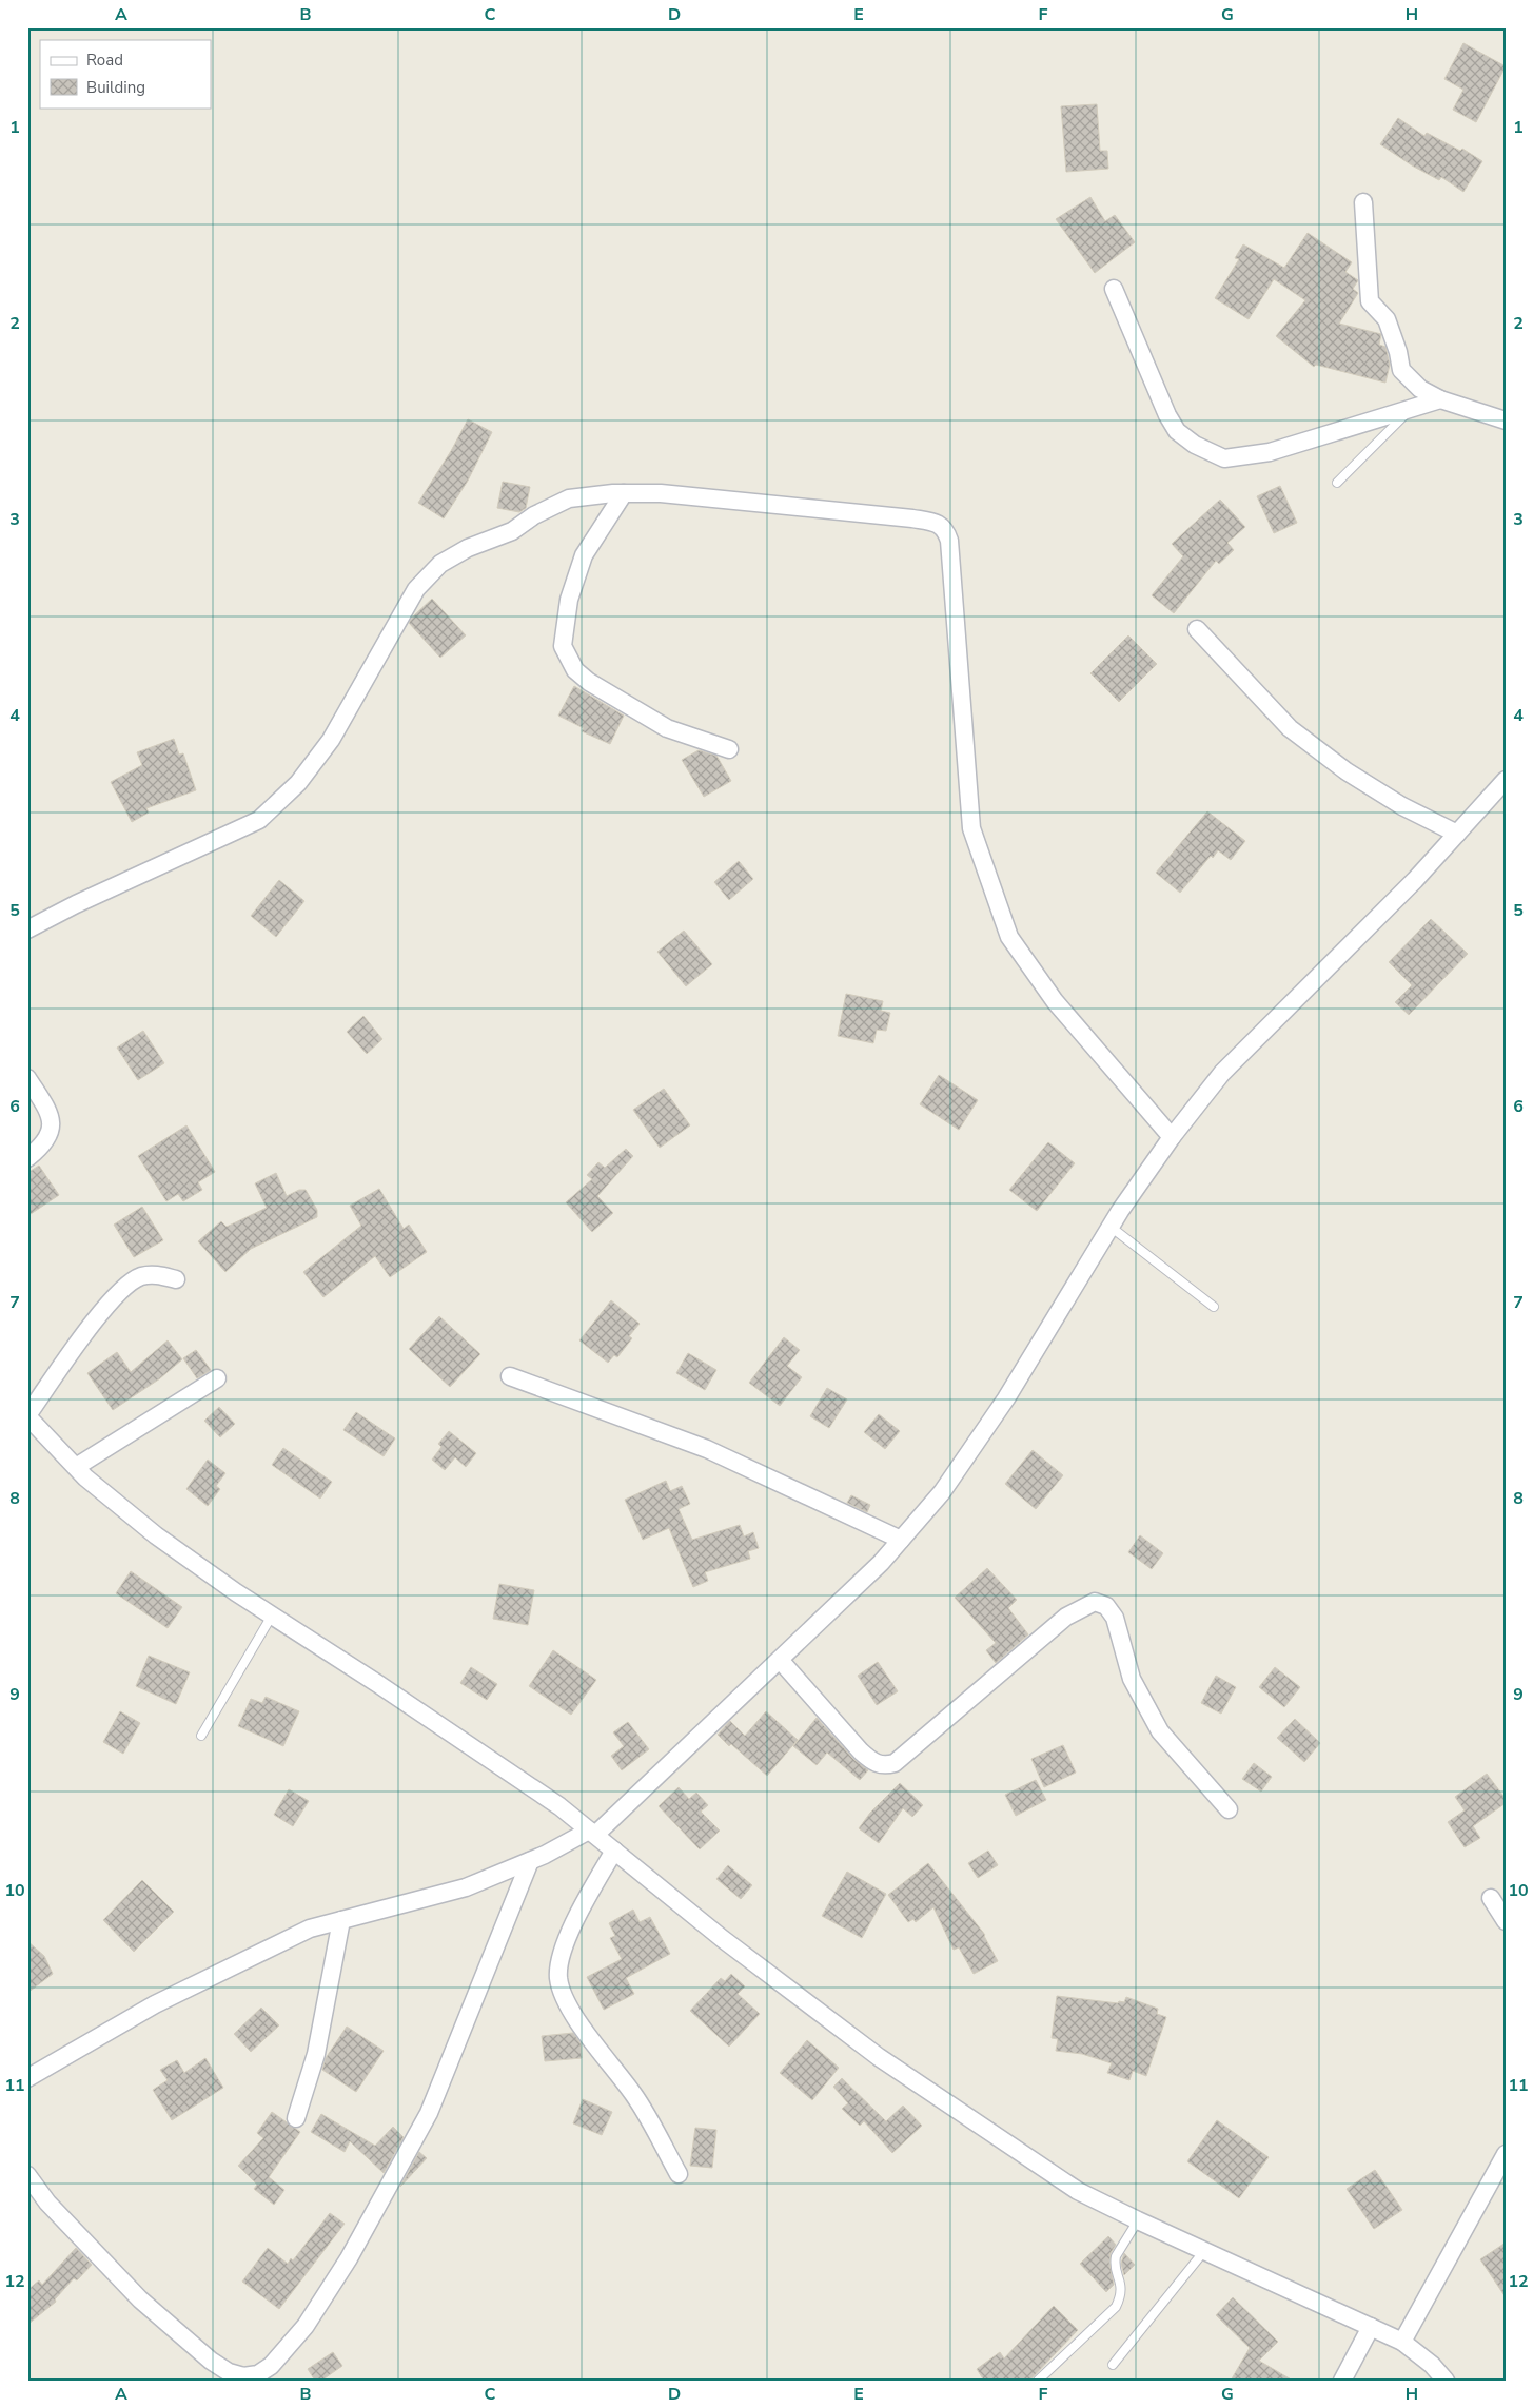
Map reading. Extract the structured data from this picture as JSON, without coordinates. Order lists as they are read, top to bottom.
{
  "legend": ["Road", "Building"],
  "grid": {
    "columns": [
      "A",
      "B",
      "C",
      "D",
      "E",
      "F",
      "G",
      "H"
    ],
    "rows": [
      "1",
      "2",
      "3",
      "4",
      "5",
      "6",
      "7",
      "8",
      "9",
      "10",
      "11",
      "12"
    ]
  }
}
